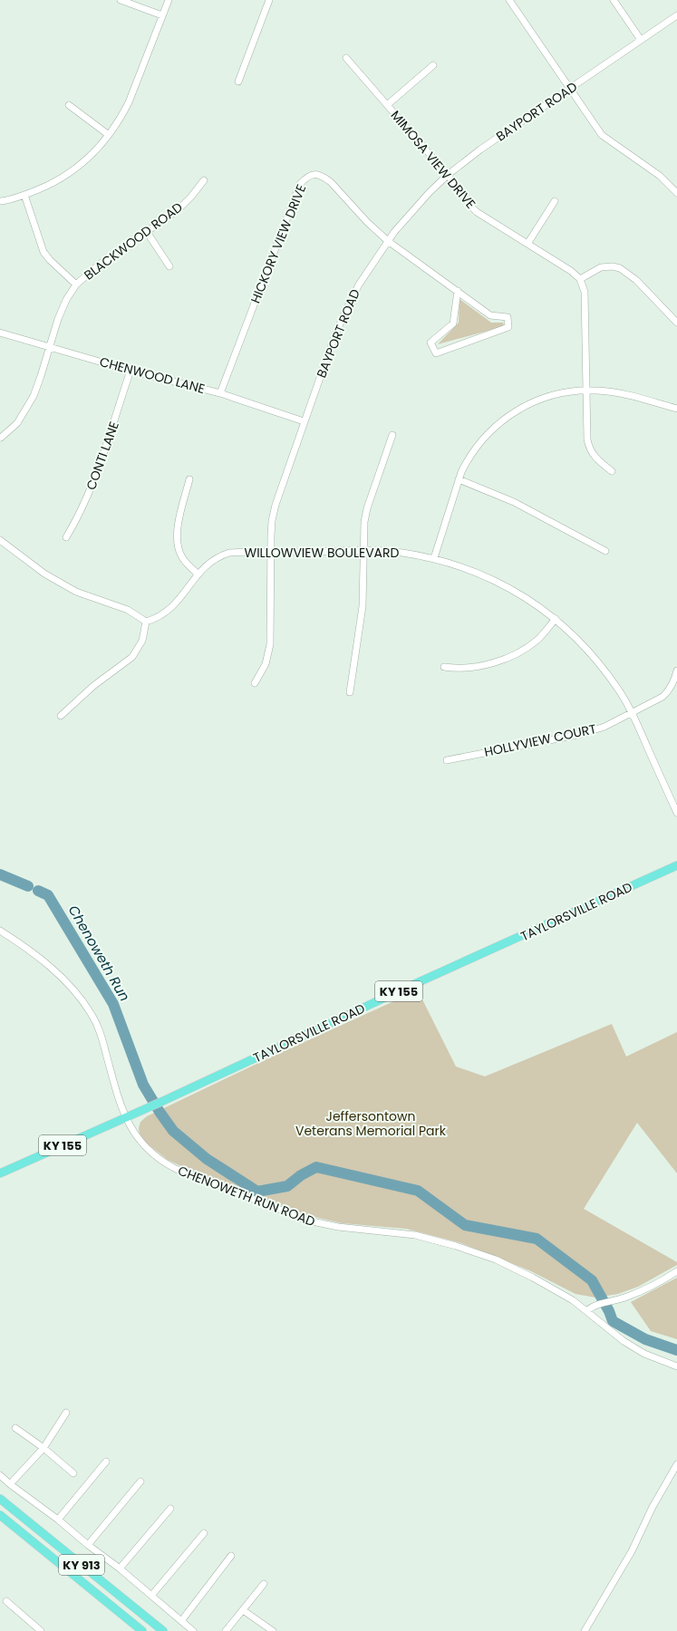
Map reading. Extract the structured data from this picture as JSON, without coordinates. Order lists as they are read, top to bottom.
{
  "streets": {
    "main road": ["TAYLORSVILLE ROAD", "KY 155", "KY 913"],
    "street": [
      "BAYPORT ROAD",
      "MIMOSA VIEW DRIVE",
      "BLACKWOOD ROAD",
      "HICKORY VIEW DRIVE",
      "CHENWOOD LANE",
      "CONTI LANE",
      "WILLOWVIEW BOULEVARD",
      "HOLLYVIEW COURT",
      "CHENOWETH RUN ROAD"
    ]
  },
  "crossings": [
    ["BAYPORT ROAD", "MIMOSA VIEW DRIVE"],
    ["BAYPORT ROAD", "HICKORY VIEW DRIVE"],
    ["BAYPORT ROAD", "CHENWOOD LANE"],
    ["BAYPORT ROAD", "WILLOWVIEW BOULEVARD"],
    ["BLACKWOOD ROAD", "CHENWOOD LANE"],
    ["HICKORY VIEW DRIVE", "CHENWOOD LANE"],
    ["CHENWOOD LANE", "CONTI LANE"],
    ["WILLOWVIEW BOULEVARD", "HOLLYVIEW COURT"],
    ["TAYLORSVILLE ROAD", "CHENOWETH RUN ROAD"]
  ],
  "water": ["Chenoweth Run"],
  "parks": ["Jeffersontown Veterans Memorial Park"]
}
